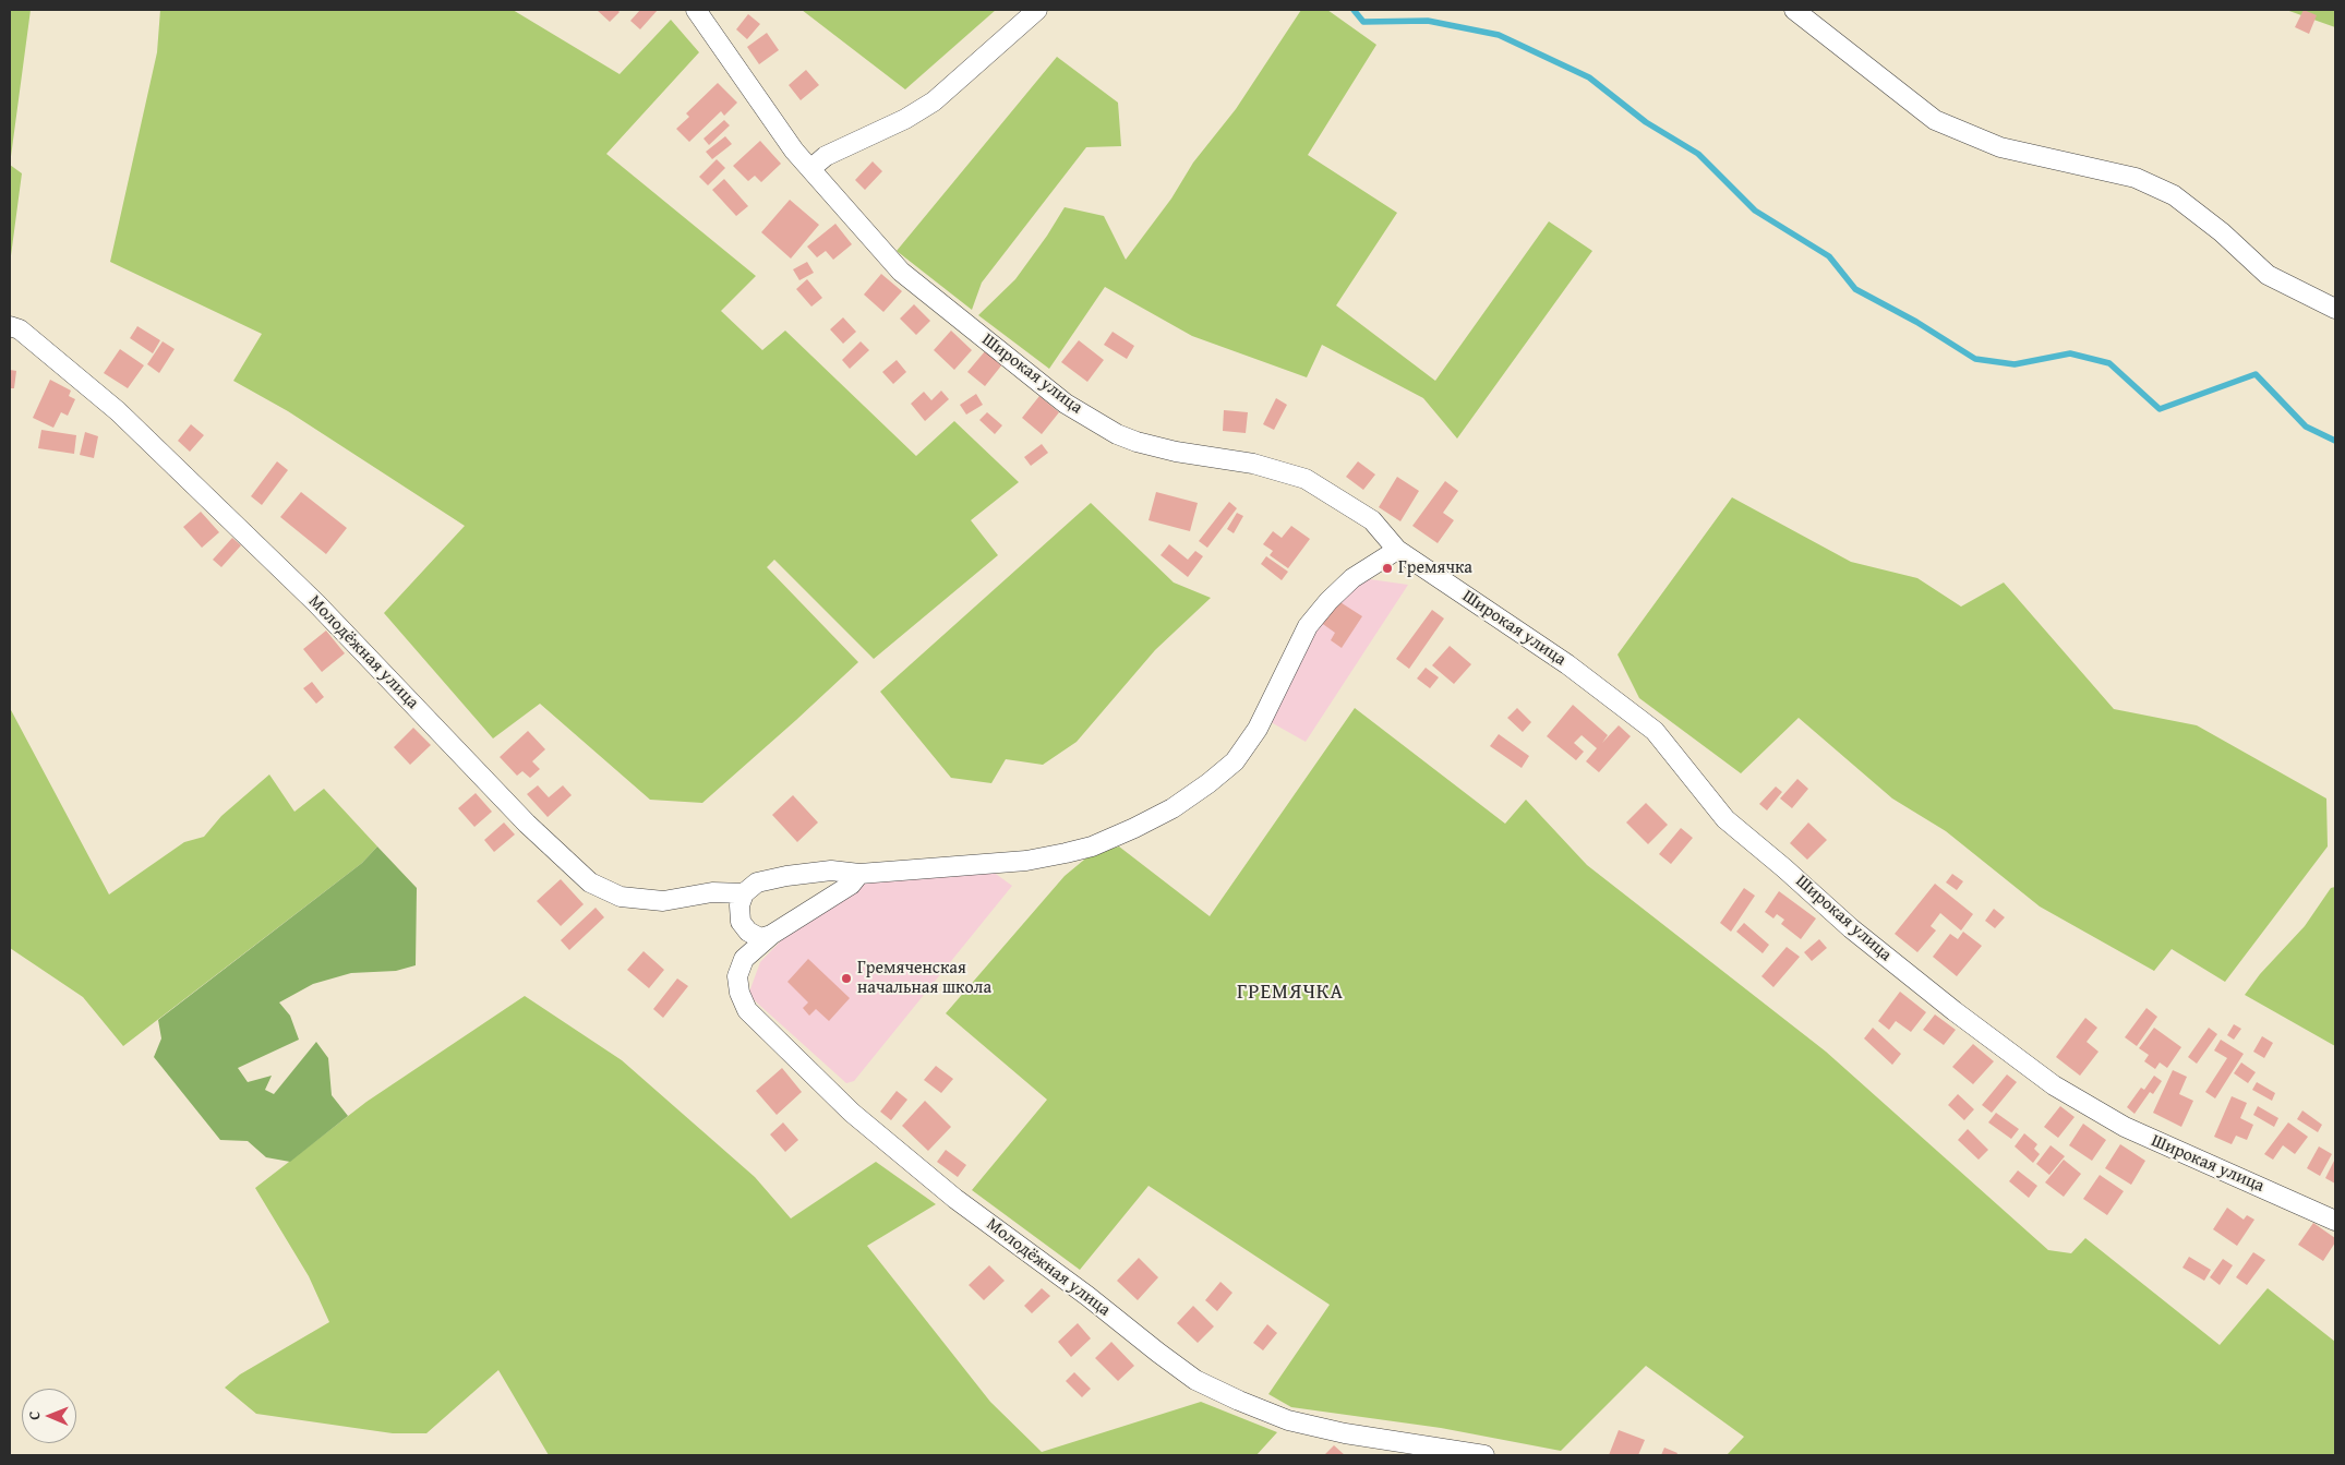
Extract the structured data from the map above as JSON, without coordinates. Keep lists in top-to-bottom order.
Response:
{
  "streets": {
    "street": ["Широкая улица", "Молодёжная улица"]
  },
  "districts": ["ГРЕМЯЧКА"],
  "places": ["Гремячка", "Гремяченская начальная школа"],
  "north": "left"
}
